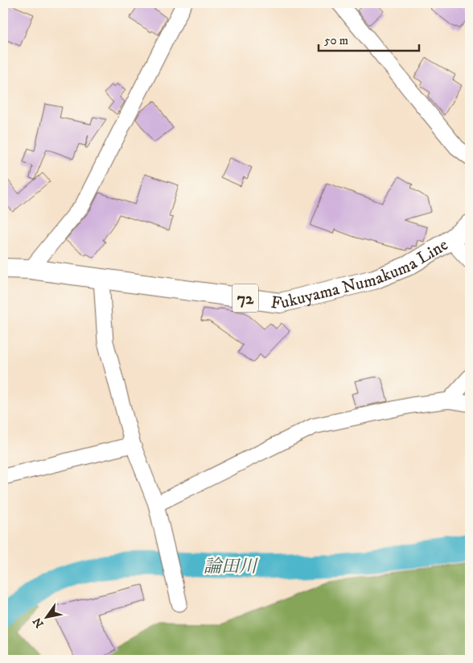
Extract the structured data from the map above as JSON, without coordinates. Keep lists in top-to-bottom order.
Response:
{
  "streets": {
    "main road": ["Fukuyama Numakuma Line", "72"]
  },
  "water": ["論田川"],
  "scale_bar": "50 m",
  "north": "bottom left"
}
